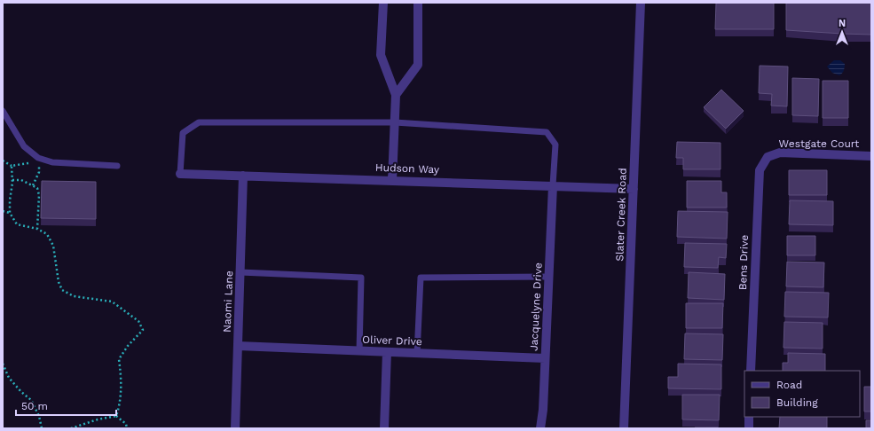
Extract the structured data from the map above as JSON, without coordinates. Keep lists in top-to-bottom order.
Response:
{
  "streets": {
    "street": [
      "Westgate Court",
      "Hudson Way",
      "Slater Creek Road",
      "Bens Drive",
      "Naomi Lane",
      "Jacquelyne Drive",
      "Oliver Drive"
    ]
  },
  "crossings": [
    ["Westgate Court", "Bens Drive"],
    ["Hudson Way", "Slater Creek Road"],
    ["Hudson Way", "Naomi Lane"],
    ["Hudson Way", "Jacquelyne Drive"],
    ["Naomi Lane", "Oliver Drive"],
    ["Jacquelyne Drive", "Oliver Drive"]
  ],
  "legend": ["Road", "Building"],
  "scale_bar": "50 m",
  "north": "top"
}
